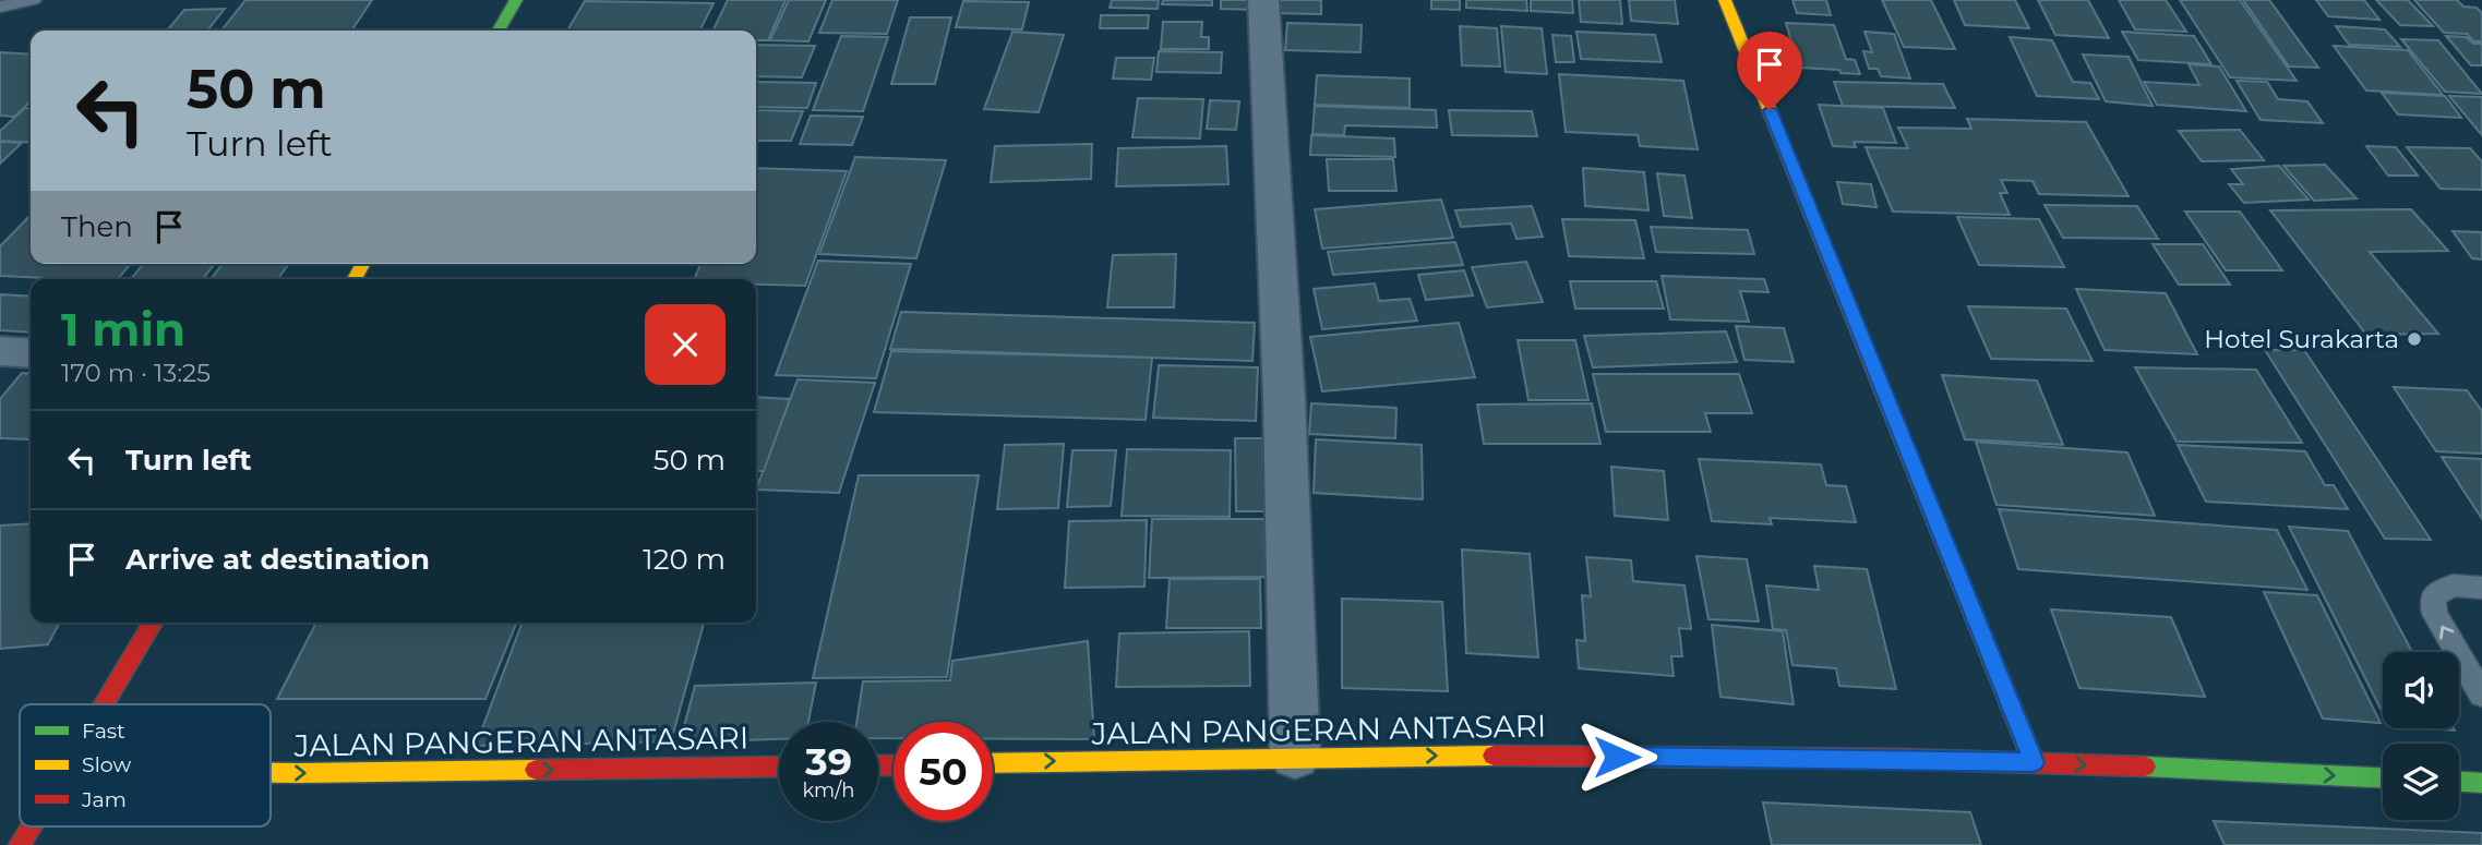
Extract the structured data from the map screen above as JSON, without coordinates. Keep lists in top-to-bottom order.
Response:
{
  "streets": {
    "main road": ["JALAN PANGERAN ANTASARI"]
  },
  "one_way": ["JALAN PANGERAN ANTASARI"],
  "places": ["Hotel Surakarta"],
  "legend": ["Fast", "Slow", "Jam"],
  "page": {
    "turn": ["50 m", "Turn left"],
    "then": "Then",
    "heading": ["1 min", "170 m · 13:25"],
    "list": [
      {
        "name": "Turn left",
        "value": "50 m"
      },
      {
        "name": "Arrive at destination",
        "value": "120 m"
      }
    ],
    "speed": "39 km/h",
    "limit": "50"
  }
}
